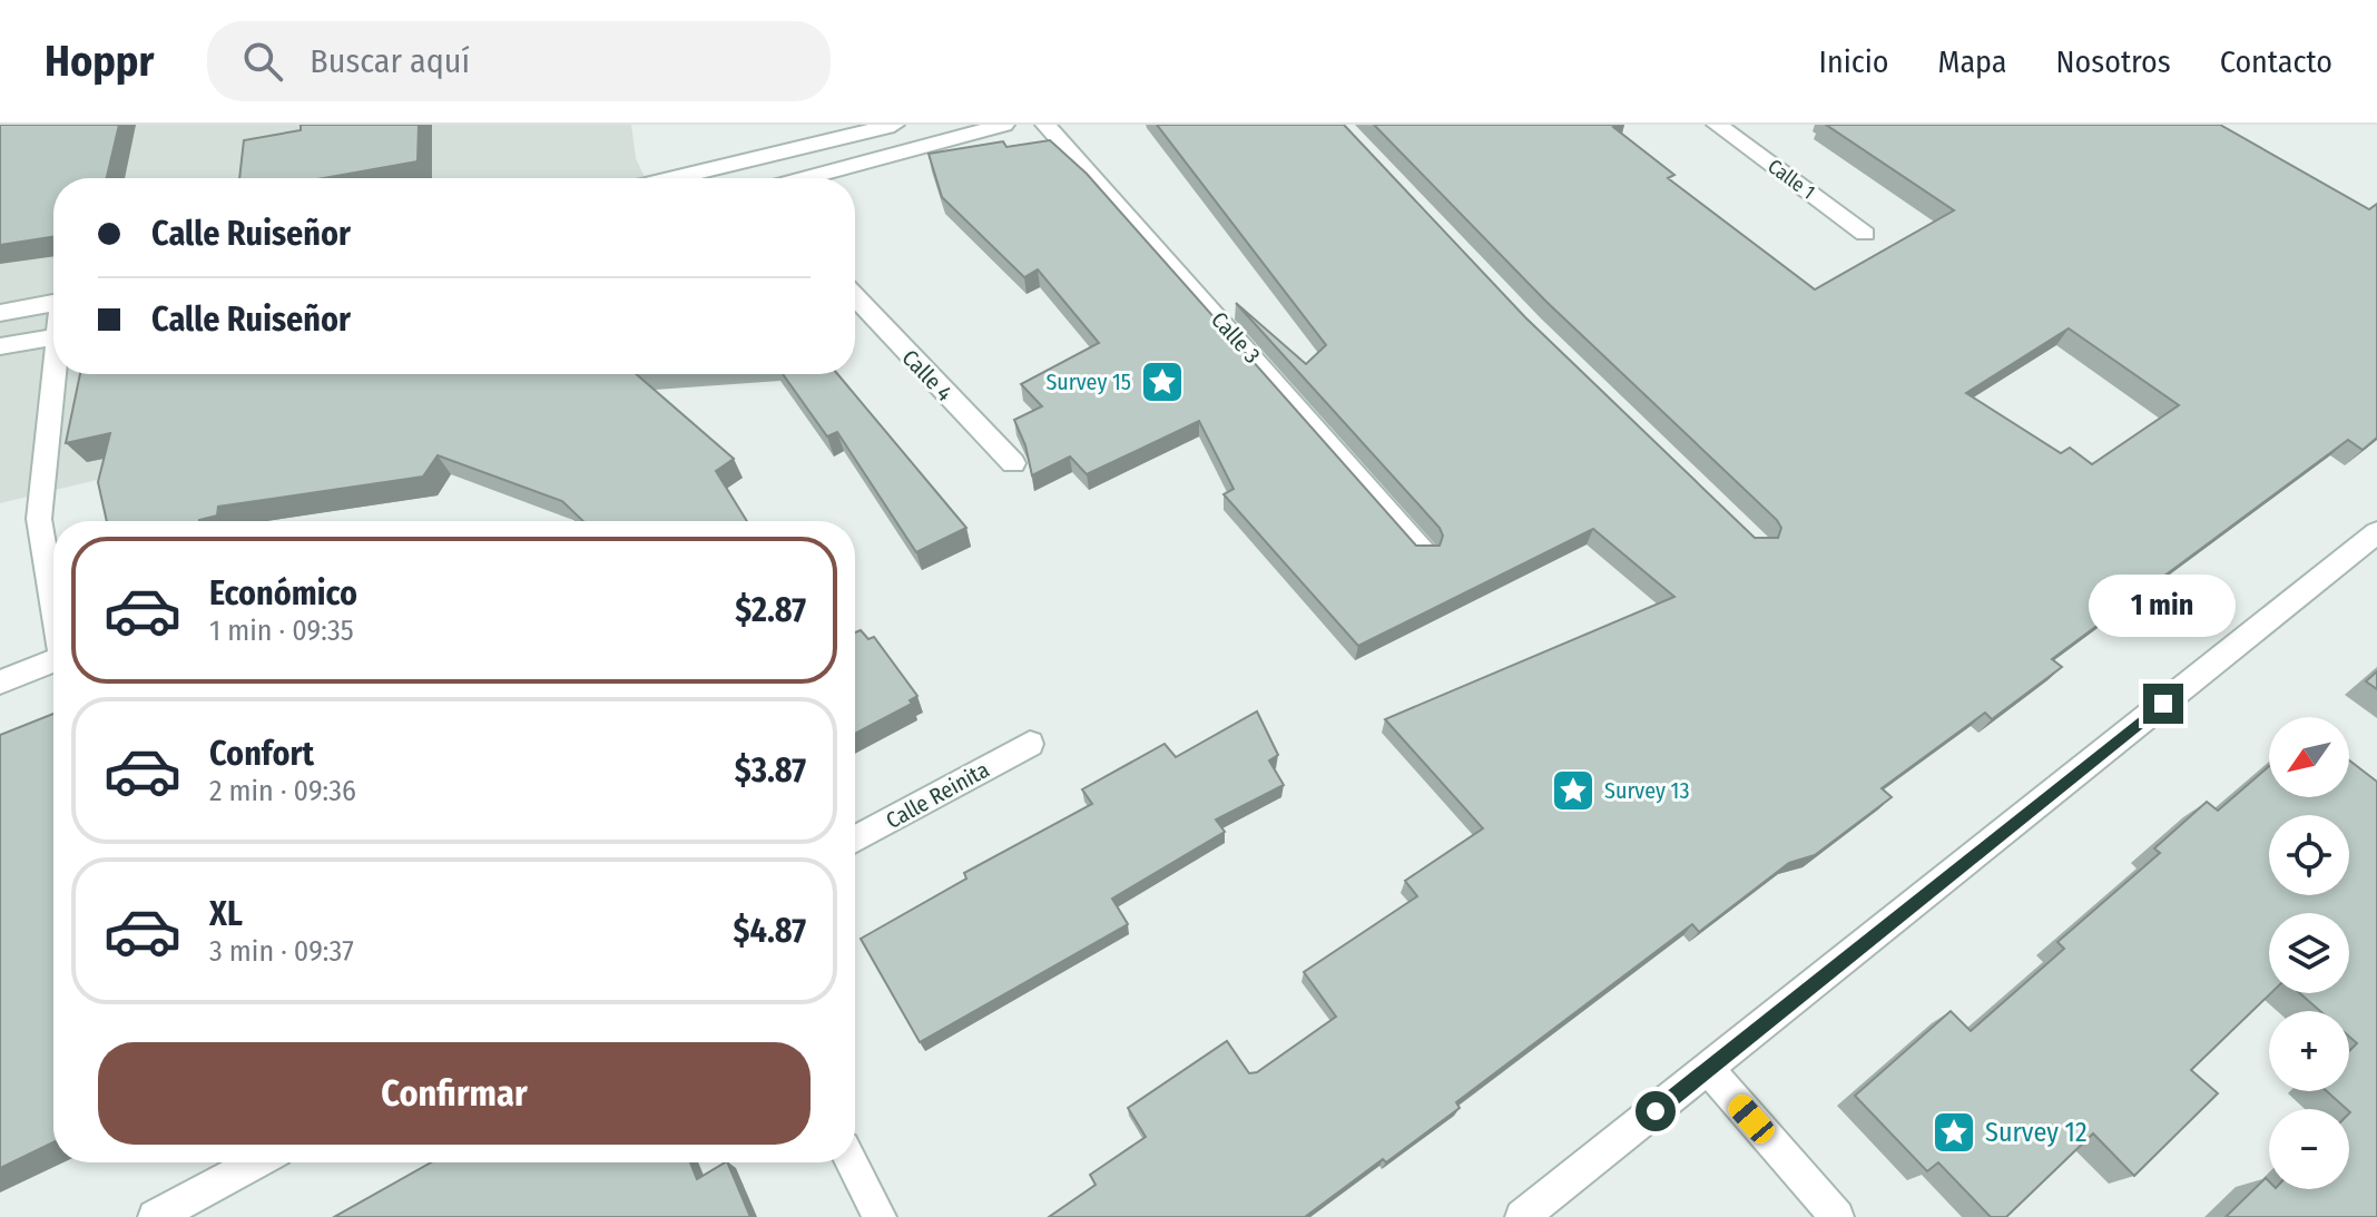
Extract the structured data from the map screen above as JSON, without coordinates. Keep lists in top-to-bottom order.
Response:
{
  "streets": {
    "street": [
      "Calle 1",
      "Calle 3",
      "Calle 4",
      "Calle Reinita"
    ]
  },
  "places": {
    "place": ["Survey 15", "Survey 13", "Survey 12"]
  },
  "north": "bottom left",
  "page": {
    "header": "Hoppr",
    "search": "Buscar aquí",
    "nav": [
      "Inicio",
      "Mapa",
      "Nosotros",
      "Contacto"
    ],
    "banner": ["Calle Ruiseñor", "Calle Ruiseñor"],
    "list": [
      {
        "name": "Económico",
        "note": "1 min · 09:35",
        "value": "$2.87"
      },
      {
        "name": "Confort",
        "note": "2 min · 09:36",
        "value": "$3.87"
      },
      {
        "name": "XL",
        "note": "3 min · 09:37",
        "value": "$4.87"
      }
    ],
    "bubble": "1 min",
    "map_buttons": ["+", "−"],
    "buttons": "Confirmar"
  }
}
